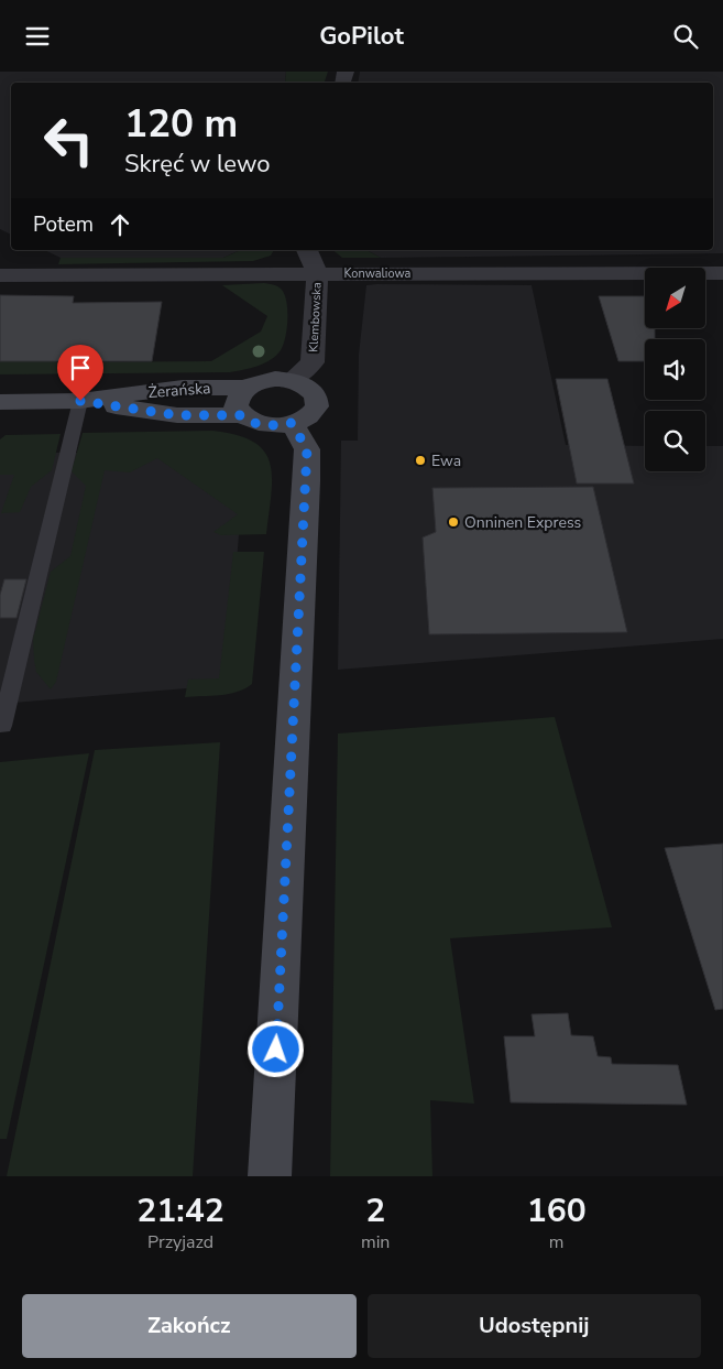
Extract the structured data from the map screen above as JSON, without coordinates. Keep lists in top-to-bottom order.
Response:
{
  "streets": {
    "street": ["Konwaliowa", "Klembowska", "Żerańska"]
  },
  "crossings": [
    ["Konwaliowa", "Klembowska"],
    ["Klembowska", "Żerańska"]
  ],
  "places": ["Ewa", "Onninen Express"],
  "north": "bottom left",
  "page": {
    "header": "GoPilot",
    "turn": ["120 m", "Skręć w lewo"],
    "then": "Potem",
    "eta": [
      "21:42",
      "Przyjazd",
      "2",
      "min",
      "160",
      "m"
    ],
    "buttons": ["Zakończ", "Udostępnij"]
  }
}
